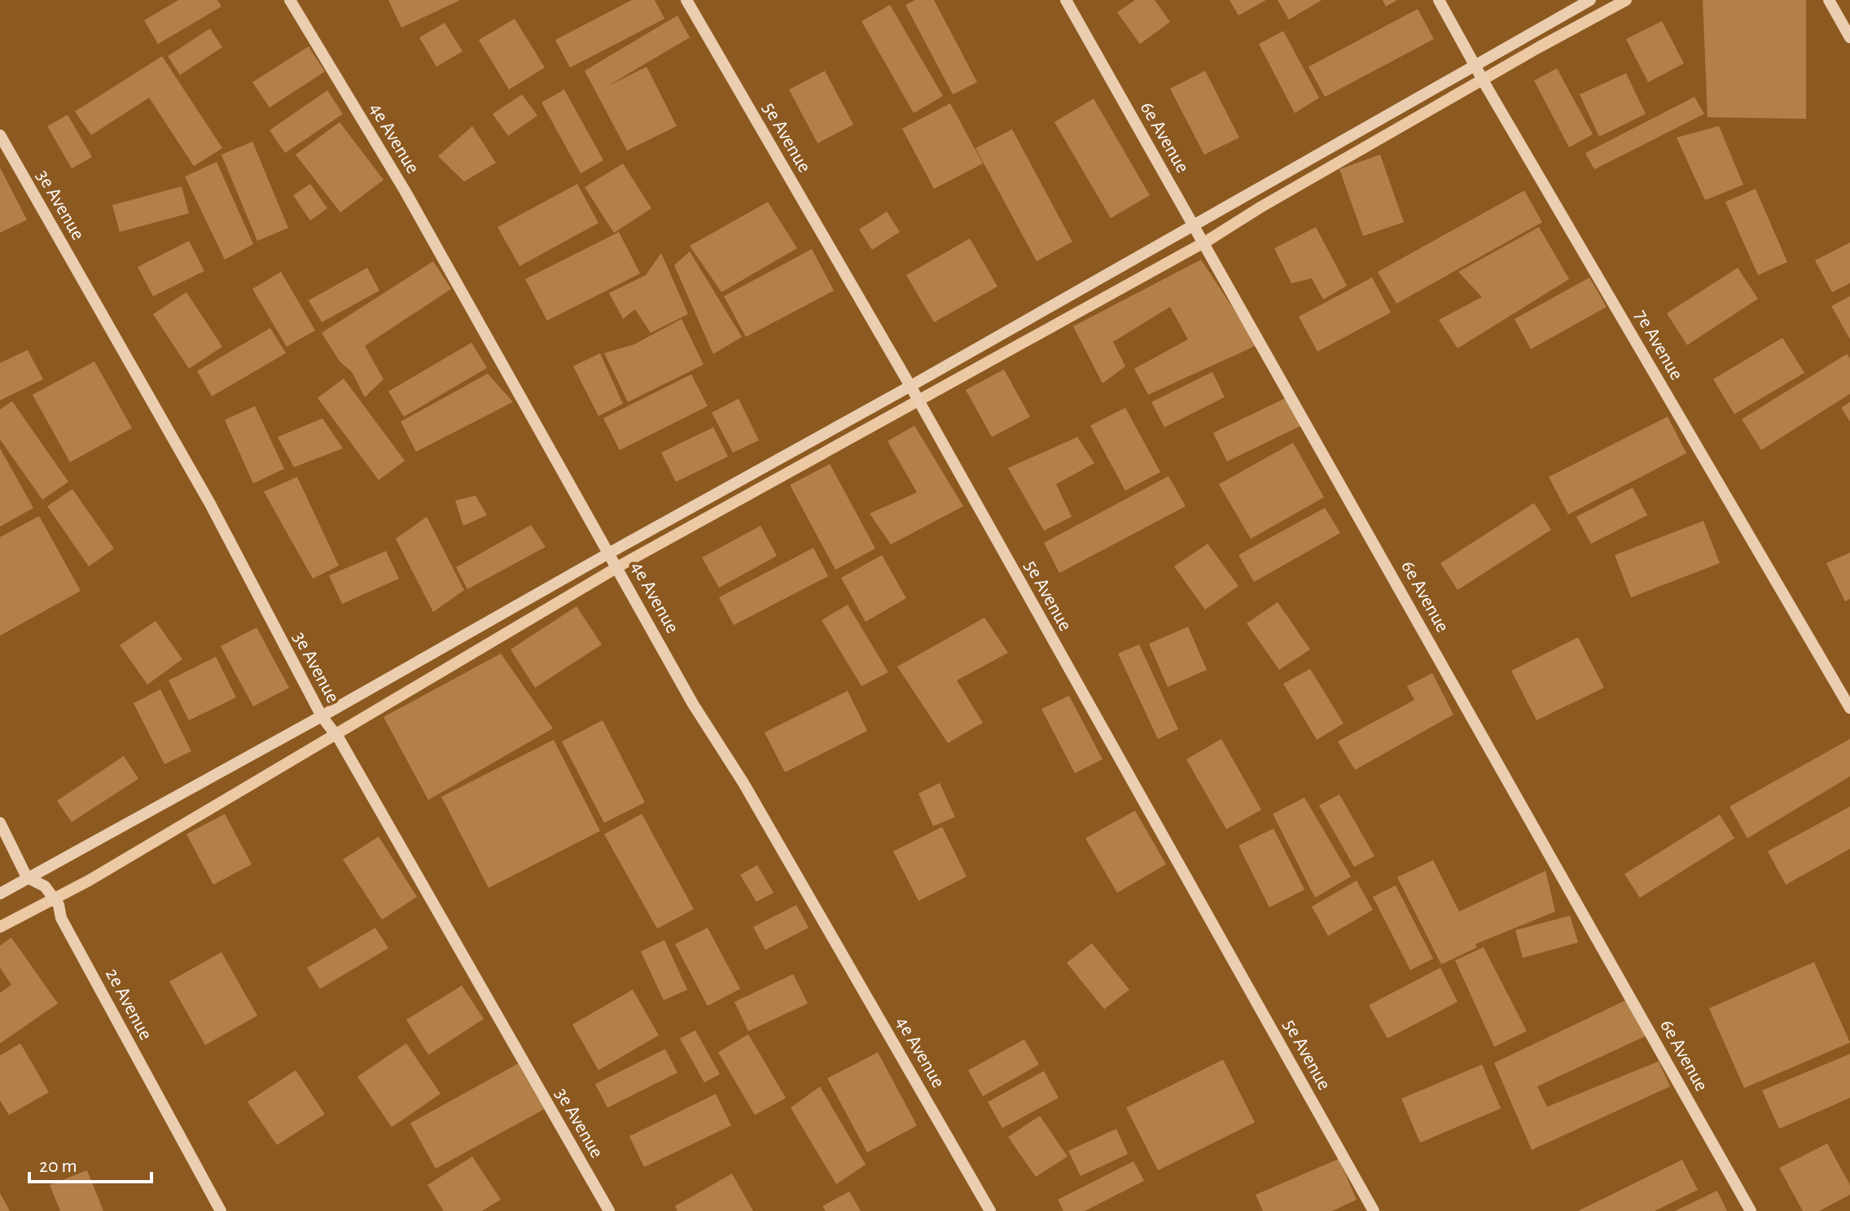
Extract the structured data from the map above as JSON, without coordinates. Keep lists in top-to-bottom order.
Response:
{
  "streets": {
    "street": [
      "5e Avenue",
      "6e Avenue",
      "4e Avenue",
      "3e Avenue",
      "7e Avenue",
      "2e Avenue"
    ]
  },
  "scale_bar": "20 m"
}
